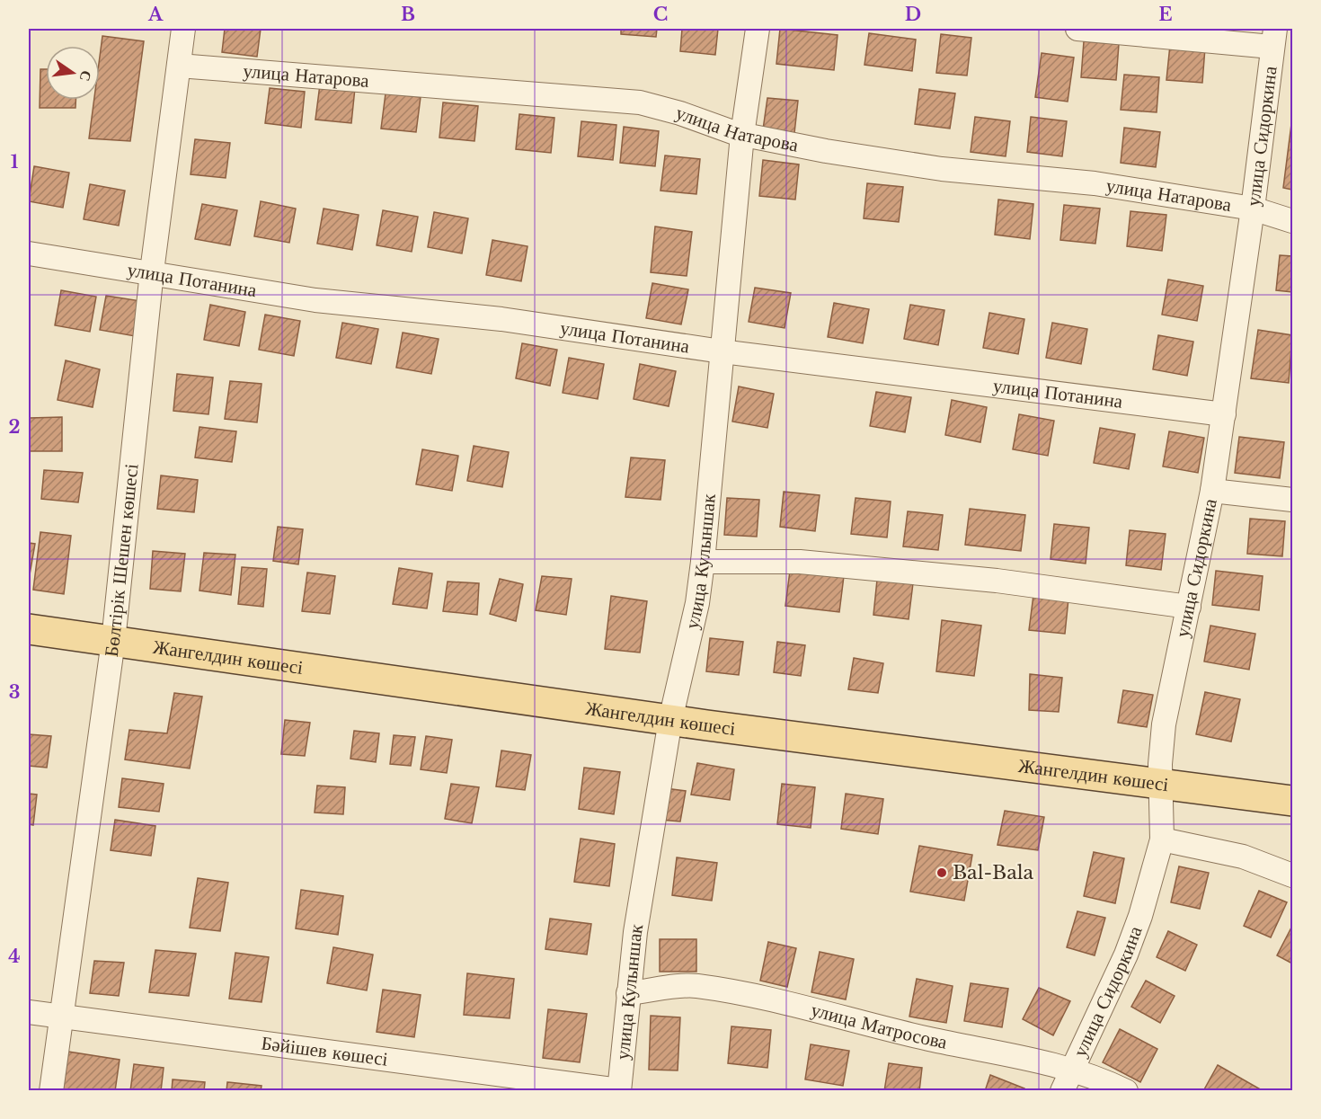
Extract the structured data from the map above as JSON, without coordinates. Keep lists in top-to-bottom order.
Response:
{
  "streets": {
    "main road": ["Жангелдин көшесі"],
    "street": [
      "улица Натарова",
      "улица Сидоркина",
      "улица Потанина",
      "Бөлтірік Шешен көшесі",
      "улица Кулыншак",
      "улица Матросова",
      "Бәйішев көшесі"
    ]
  },
  "crossings": [
    ["улица Натарова", "улица Сидоркина"],
    ["улица Натарова", "Бөлтірік Шешен көшесі"],
    ["улица Натарова", "улица Кулыншак"],
    ["улица Сидоркина", "улица Потанина"],
    ["улица Сидоркина", "Жангелдин көшесі"],
    ["улица Сидоркина", "улица Матросова"],
    ["улица Потанина", "Бөлтірік Шешен көшесі"],
    ["улица Потанина", "улица Кулыншак"],
    ["Бөлтірік Шешен көшесі", "Жангелдин көшесі"],
    ["Бөлтірік Шешен көшесі", "Бәйішев көшесі"],
    ["улица Кулыншак", "Жангелдин көшесі"],
    ["улица Кулыншак", "улица Матросова"],
    ["улица Кулыншак", "Бәйішев көшесі"]
  ],
  "places": ["Bal-Bala"],
  "north": "right",
  "grid": {
    "columns": [
      "A",
      "B",
      "C",
      "D",
      "E"
    ],
    "rows": [
      "1",
      "2",
      "3",
      "4"
    ]
  }
}
